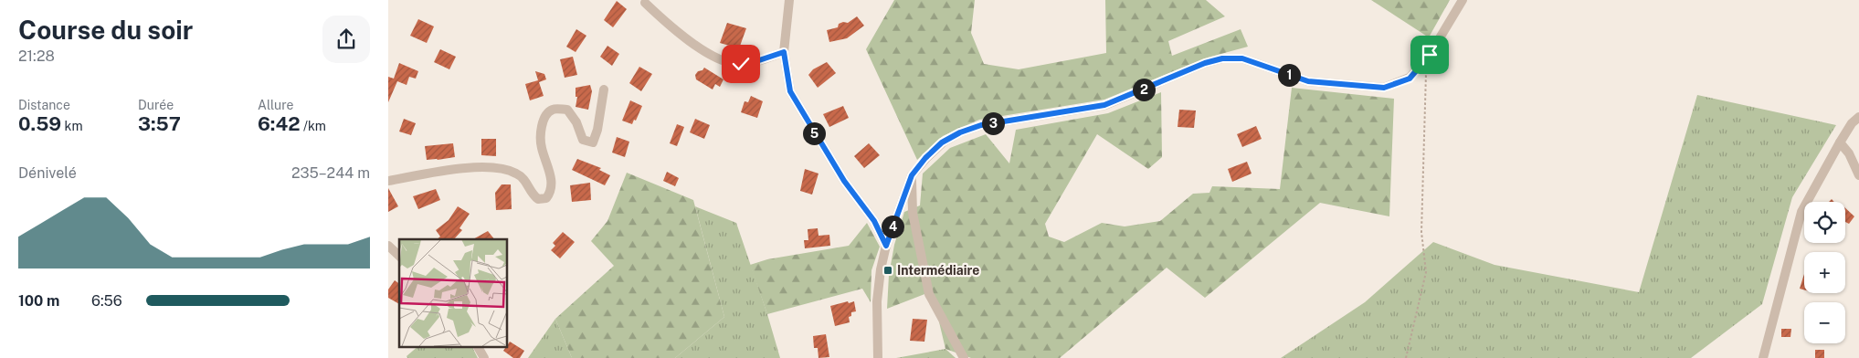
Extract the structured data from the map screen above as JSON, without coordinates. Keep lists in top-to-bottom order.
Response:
{
  "places": {
    "transit": ["Intermédiaire"]
  },
  "page": {
    "heading": ["Course du soir", "21:28"],
    "pins": [
      "1",
      "2",
      "3",
      "5",
      "4"
    ],
    "stats": [
      ["Distance", "0.59 km"],
      ["Durée", "3:57"],
      ["Allure", "6:42 /km"]
    ],
    "chart": ["Dénivelé", "235–244 m"],
    "map_buttons": ["+", "−"],
    "list": [
      {
        "name": "100 m",
        "note": "6:56"
      }
    ]
  }
}
